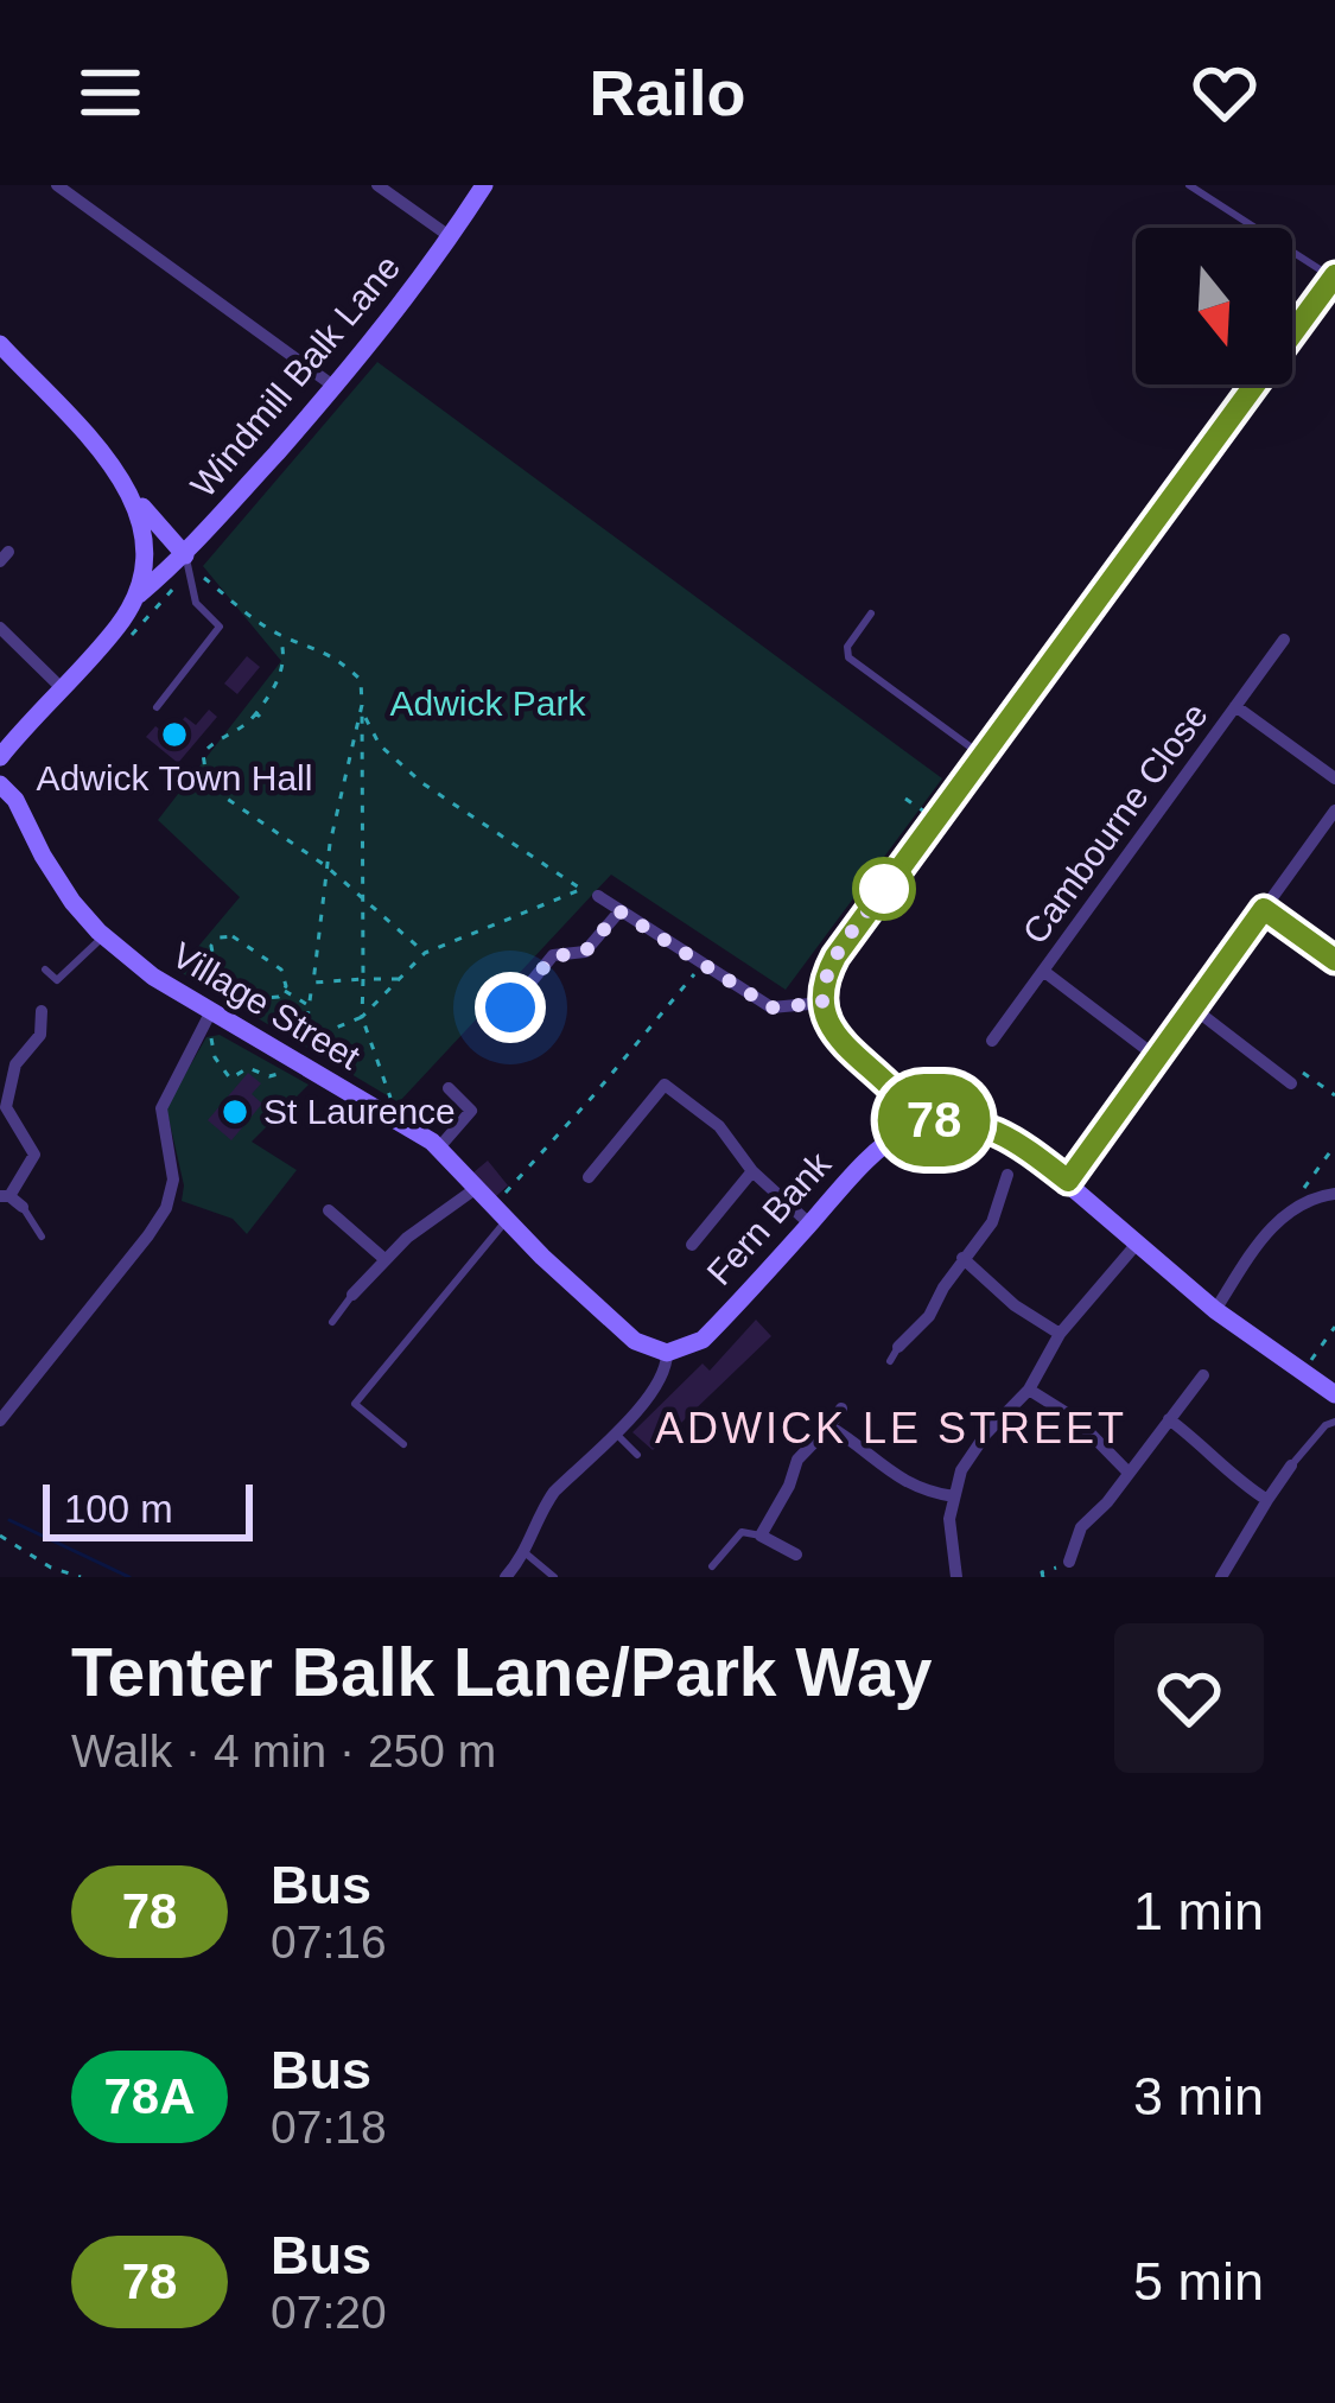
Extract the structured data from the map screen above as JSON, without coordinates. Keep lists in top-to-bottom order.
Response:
{
  "streets": {
    "street": [
      "Windmill Balk Lane",
      "Cambourne Close",
      "Village Street",
      "Fern Bank"
    ]
  },
  "crossings": [
    ["Village Street", "Fern Bank"]
  ],
  "districts": ["ADWICK LE STREET"],
  "parks": ["Adwick Park"],
  "places": ["Adwick Town Hall", "St Laurence"],
  "lines": ["bus line 78"],
  "scale_bar": "100 m",
  "north": "bottom",
  "page": {
    "header": "Railo",
    "on_map": "78",
    "scale": "100 m",
    "heading": ["Tenter Balk Lane/Park Way", "Walk · 4 min · 250 m"],
    "list": [
      {
        "mark": "78",
        "name": "Bus",
        "note": "07:16",
        "value": "1 min"
      },
      {
        "mark": "78A",
        "name": "Bus",
        "note": "07:18",
        "value": "3 min"
      },
      {
        "mark": "78",
        "name": "Bus",
        "note": "07:20",
        "value": "5 min"
      }
    ]
  }
}
